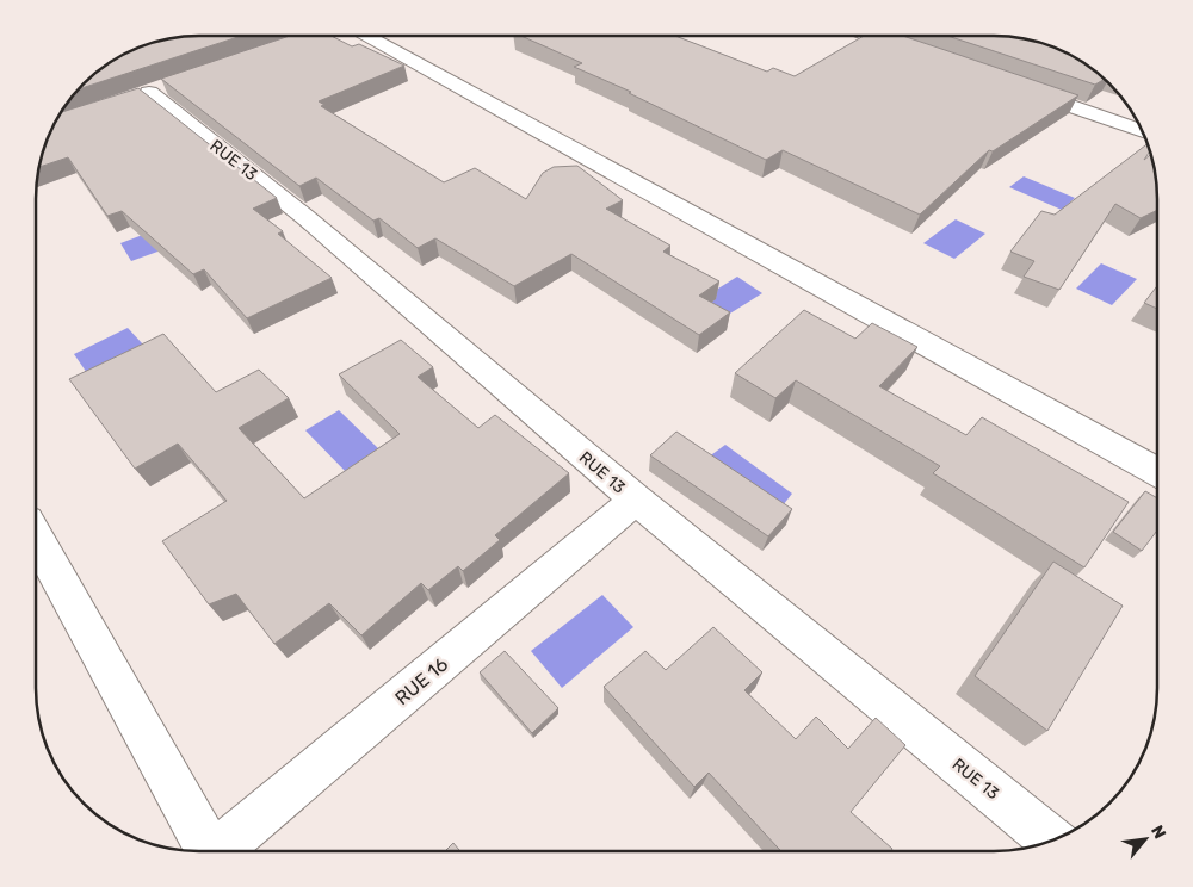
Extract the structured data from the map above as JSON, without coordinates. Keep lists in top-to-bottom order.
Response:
{
  "streets": {
    "street": ["RUE 13", "RUE 16"]
  },
  "crossings": [
    ["RUE 13", "RUE 16"]
  ],
  "north": "top right"
}
